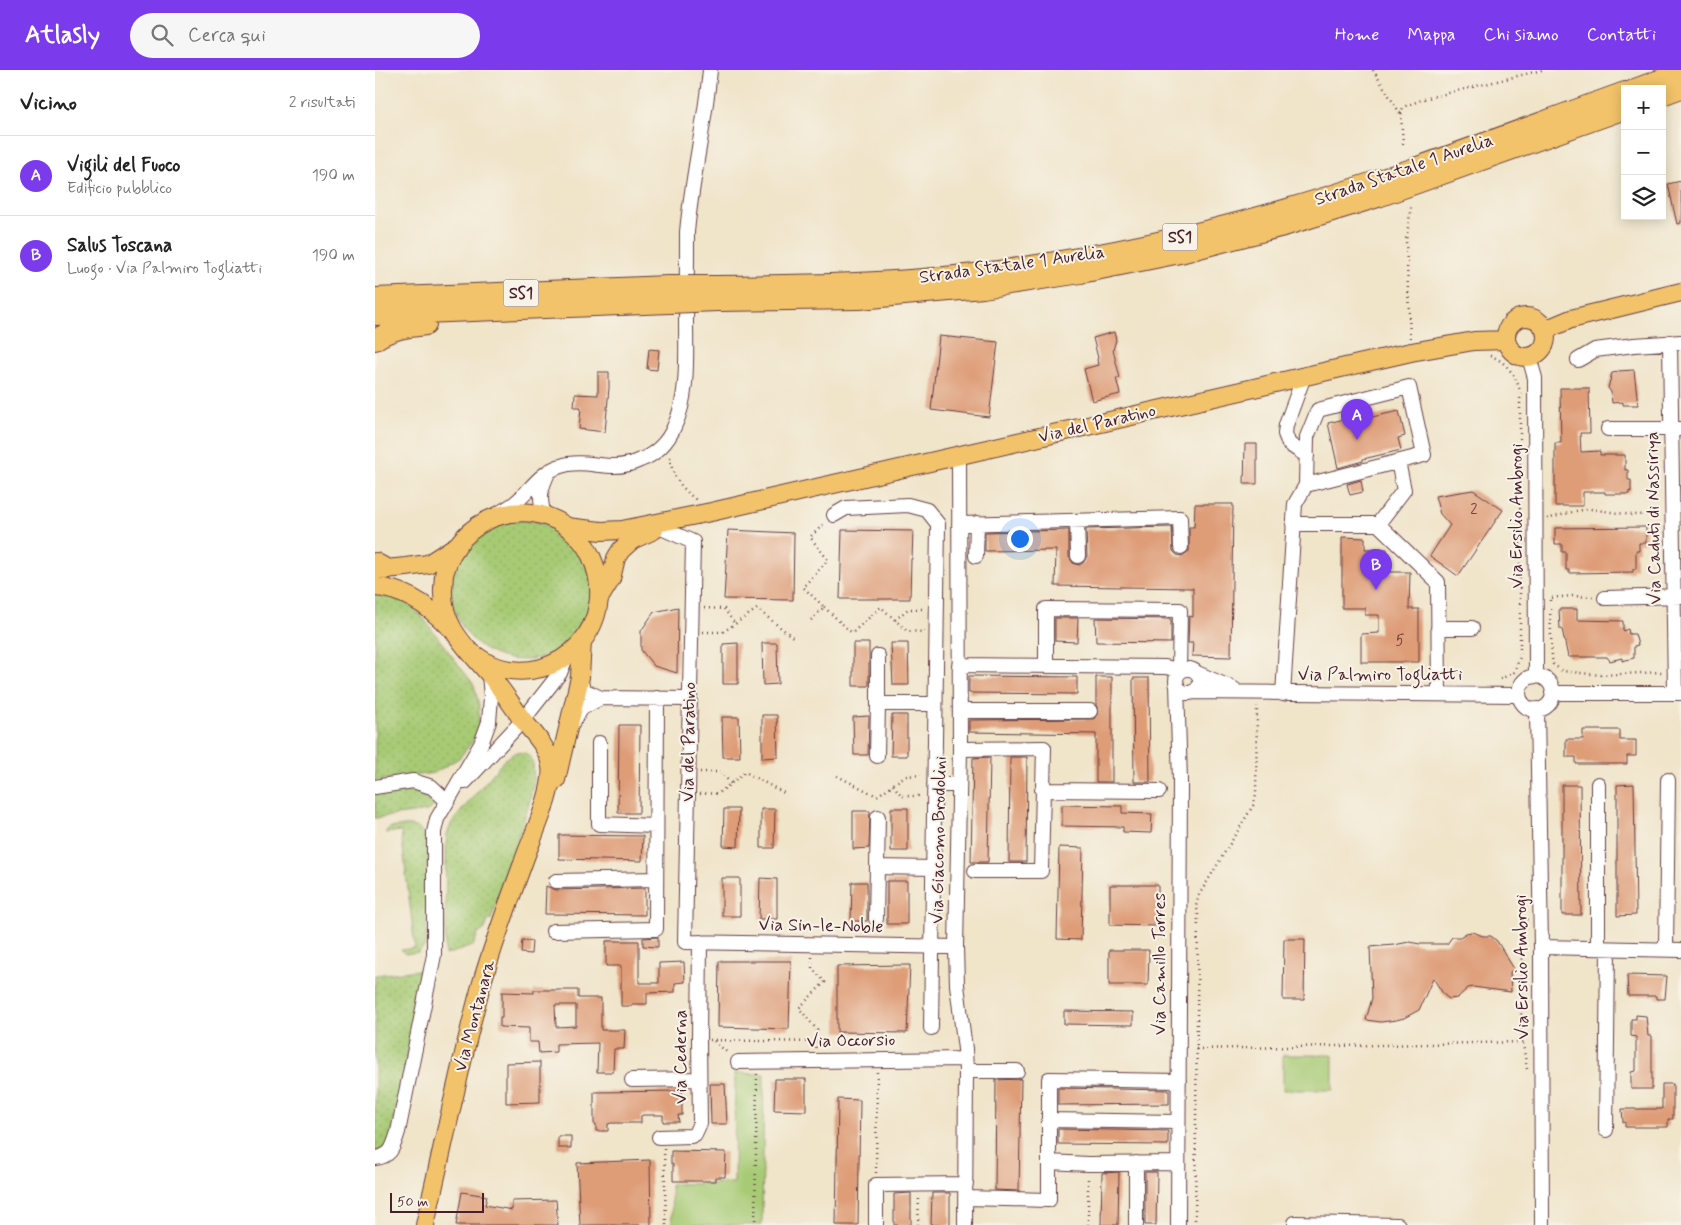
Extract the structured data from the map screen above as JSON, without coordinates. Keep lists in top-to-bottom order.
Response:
{
  "streets": {
    "highway": ["Strada Statale 1 Aurelia", "SS1"],
    "main road": ["Via del Paratino", "Via Montanara"],
    "street": [
      "Via Ersilio Ambrogi",
      "Via Caduti di Nassiriya",
      "Via Palmiro Togliatti",
      "Via Giacomo Brodolini",
      "Via Sin-le-Noble",
      "Via Camillo Torres",
      "Via Occorsio",
      "Via Cederna"
    ]
  },
  "crossings": [
    ["Via del Paratino", "Via Ersilio Ambrogi"],
    ["Via del Paratino", "Via Giacomo Brodolini"],
    ["Via del Paratino", "Via Sin-le-Noble"],
    ["Via Ersilio Ambrogi", "Via Palmiro Togliatti"],
    ["Via Palmiro Togliatti", "Via Giacomo Brodolini"],
    ["Via Palmiro Togliatti", "Via Camillo Torres"],
    ["Via Giacomo Brodolini", "Via Sin-le-Noble"],
    ["Via Giacomo Brodolini", "Via Occorsio"],
    ["Via Sin-le-Noble", "Via Cederna"]
  ],
  "house_numbers": ["2", "5"],
  "scale_bar": "50 m",
  "page": {
    "header": "Atlasly",
    "search": "Cerca qui",
    "nav": [
      "Home",
      "Mappa",
      "Chi siamo",
      "Contatti"
    ],
    "heading": ["Vicino", "2 risultati"],
    "map_buttons": ["+", "−"],
    "list": [
      {
        "mark": "A",
        "name": "Vigili del Fuoco",
        "note": "Edificio pubblico",
        "value": "190 m"
      },
      {
        "mark": "B",
        "name": "Salus Toscana",
        "note": "Luogo · Via Palmiro Togliatti",
        "value": "190 m"
      }
    ],
    "pins": ["A", "B"],
    "scale": "50 m"
  }
}
